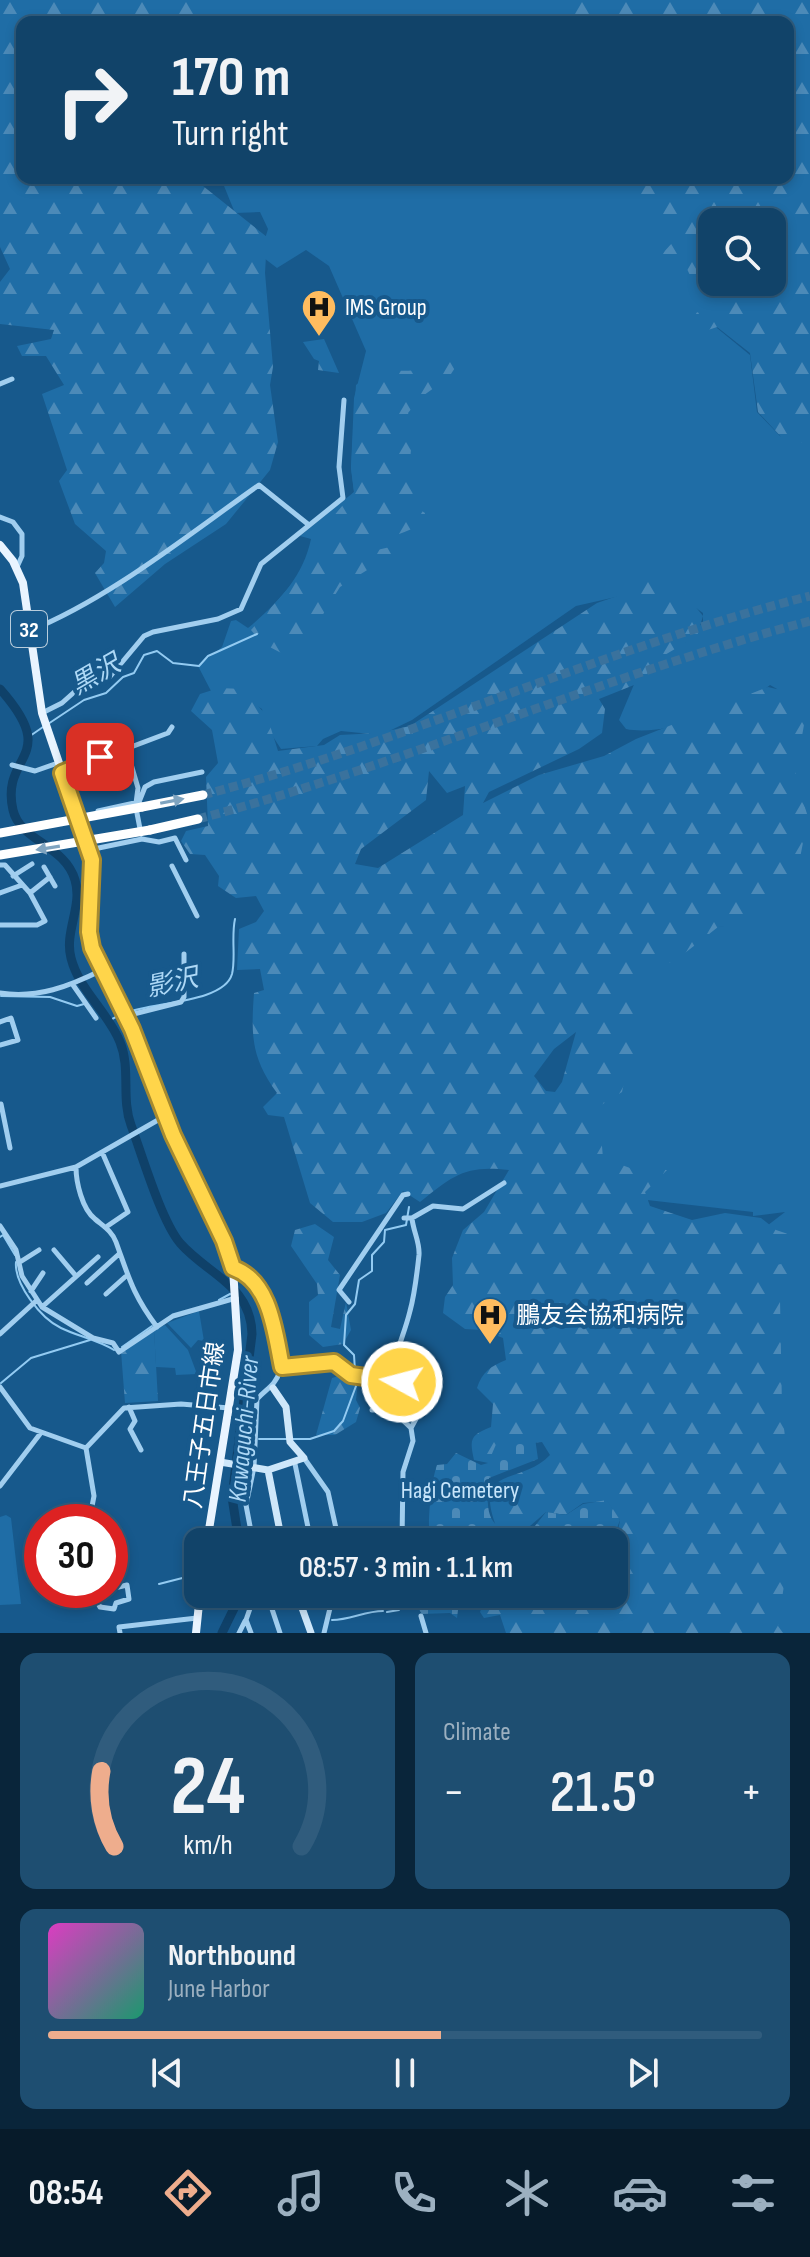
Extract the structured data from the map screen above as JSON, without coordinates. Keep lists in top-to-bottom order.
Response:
{
  "streets": {
    "main road": ["32", "八王子五日市線"]
  },
  "water": ["黒沢", "影沢", "Kawaguchi-River"],
  "parks": ["Hagi Cemetery"],
  "places": {
    "hospital": ["IMS Group", "鵬友会協和病院"]
  },
  "page": {
    "turn": ["170 m", "Turn right"],
    "limit": "30",
    "trip": "08:57 · 3 min · 1.1 km",
    "tile": "Climate",
    "heat": ["−", "21.5°", "+"],
    "song": ["Northbound", "June Harbor"],
    "tabs": "08:54",
    "gauge": ["24", "km/h"]
  }
}
